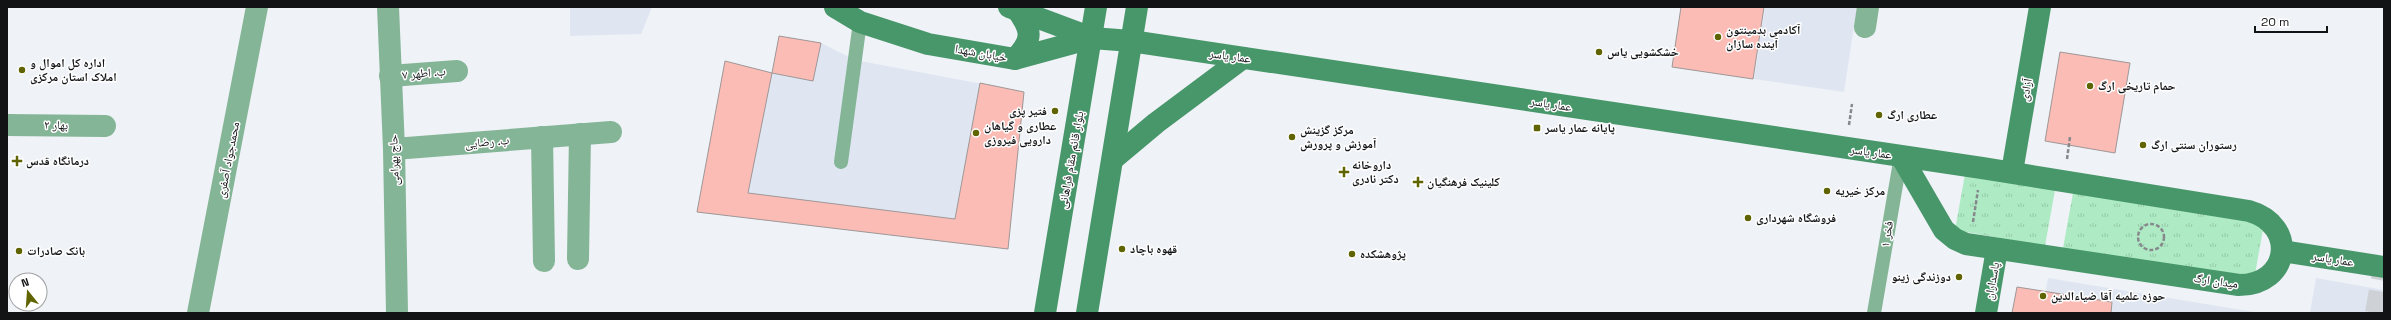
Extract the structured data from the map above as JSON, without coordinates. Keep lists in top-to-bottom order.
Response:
{
  "streets": {
    "street": [
      "خیابان شهدا",
      "عمار یاسر",
      "ب. اطهر ۷",
      "آزادی",
      "بهار ۲",
      "ب. رضایی",
      "محمدجواد آصفری",
      "حاج بهرامی",
      "بلوار قائم مقام فراهانی",
      "پاسداران",
      "میدان ارگ"
    ],
    "lane": ["فخر ۱"]
  },
  "crossings": [
    ["خیابان شهدا", "عمار یاسر"],
    ["خیابان شهدا", "بلوار قائم مقام فراهانی"],
    ["عمار یاسر", "بلوار قائم مقام فراهانی"],
    ["عمار یاسر", "فخر ۱"],
    ["عمار یاسر", "میدان ارگ"],
    ["ب. اطهر ۷", "حاج بهرامی"],
    ["ب. رضایی", "حاج بهرامی"],
    ["فخر ۱", "میدان ارگ"],
    ["پاسداران", "میدان ارگ"]
  ],
  "places": {
    "other": [
      "آکادمی بدمینتون آینده سازان",
      "خشکشویی یاس",
      "اداره کل اموال و املاک استان مرکزی",
      "حمام تاریخی ارگ",
      "فتیر پزی",
      "عطاری ارگ",
      "عطاری و گیاهان دارویی فیروزی",
      "مرکز گزینش آموزش و پرورش",
      "رستوران سنتی ارگ",
      "مرکز خیریه",
      "فروشگاه شهرداری",
      "قهوه باچاد",
      "بانک صادرات",
      "پژوهشکده",
      "دوزندگی زینو",
      "حوزه علمیه آقا ضیاءالدین"
    ],
    "transit": ["پایانه عمار یاسر"],
    "health": ["درمانگاه قدس", "داروخانه دکتر نادری", "کلینیک فرهنگیان"]
  },
  "scale_bar": "20 m",
  "north": "top"
}
